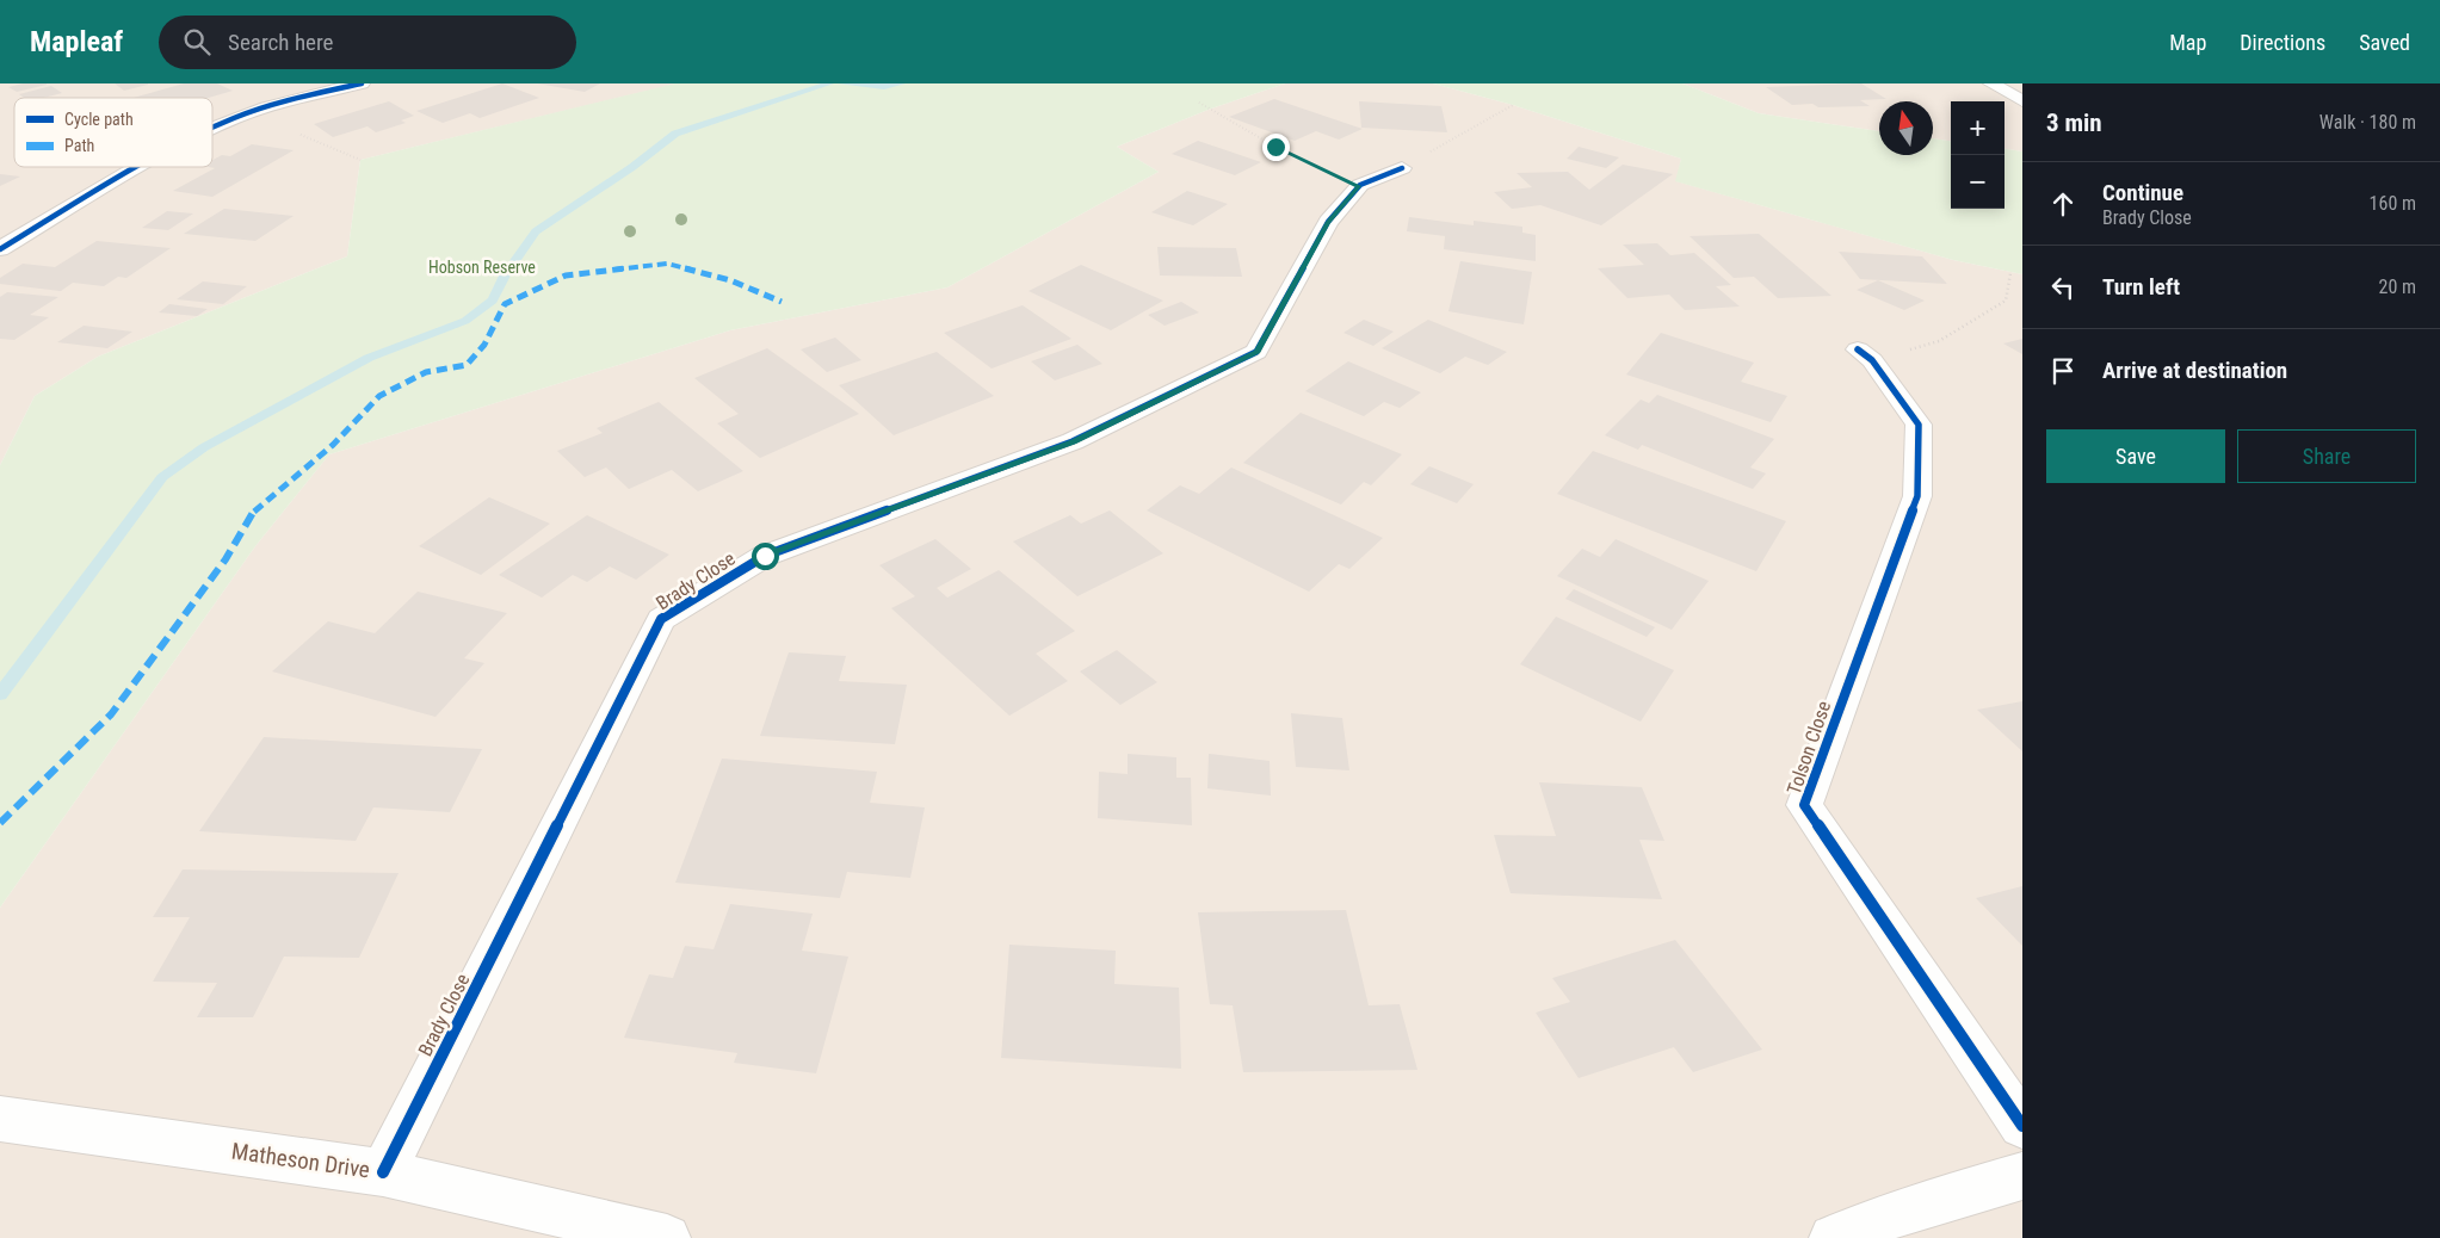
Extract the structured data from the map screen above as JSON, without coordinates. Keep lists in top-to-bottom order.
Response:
{
  "streets": {
    "street": ["Brady Close", "Tolson Close", "Matheson Drive"]
  },
  "crossings": [
    ["Brady Close", "Matheson Drive"]
  ],
  "parks": ["Hobson Reserve"],
  "legend": ["Cycle path", "Path"],
  "north": "top",
  "page": {
    "header": "Mapleaf",
    "search": "Search here",
    "nav": ["Map", "Directions", "Saved"],
    "heading": ["3 min", "Walk · 180 m"],
    "map_buttons": ["+", "−"],
    "list": [
      ["Continue", "Brady Close", "160 m"],
      ["Turn left", "20 m"],
      "Arrive at destination"
    ],
    "buttons": ["Save", "Share"]
  }
}
